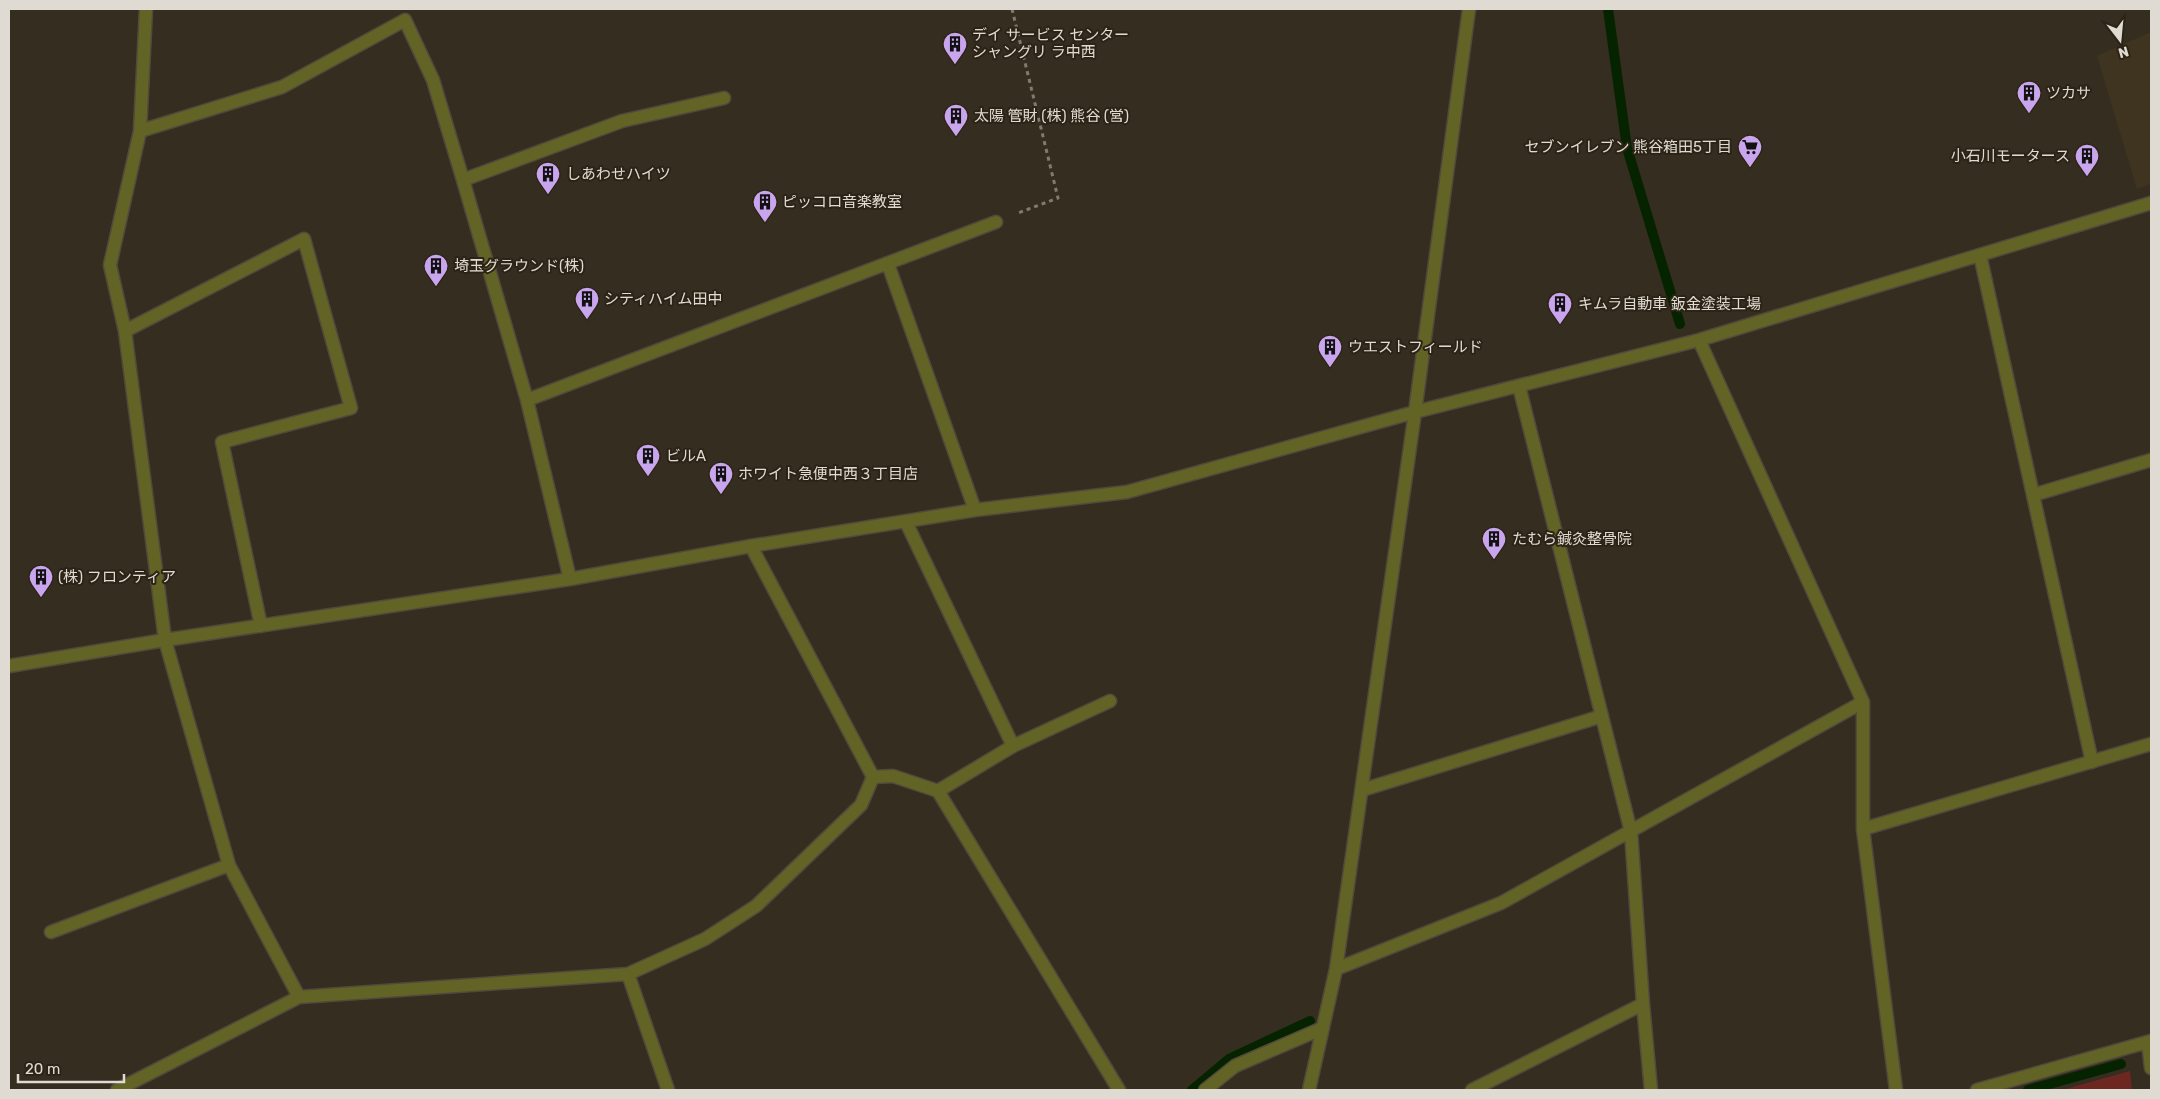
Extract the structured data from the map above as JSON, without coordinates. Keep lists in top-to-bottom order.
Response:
{
  "places": {
    "building": [
      "デイ サービス センター シャングリ ラ中西",
      "ツカサ",
      "太陽 管財 (株) 熊谷 (営)",
      "小石川モータース",
      "しあわせハイツ",
      "ピッコロ音楽教室",
      "埼玉グラウンド(株)",
      "シティハイム田中",
      "キムラ自動車 鈑金塗装工場",
      "ウエストフィールド",
      "ビルA",
      "ホワイト急便中西３丁目店",
      "たむら鍼灸整骨院",
      "(株) フロンティア"
    ],
    "supermarket": ["セブンイレブン 熊谷箱田5丁目"]
  },
  "scale_bar": "20 m",
  "north": "bottom"
}
